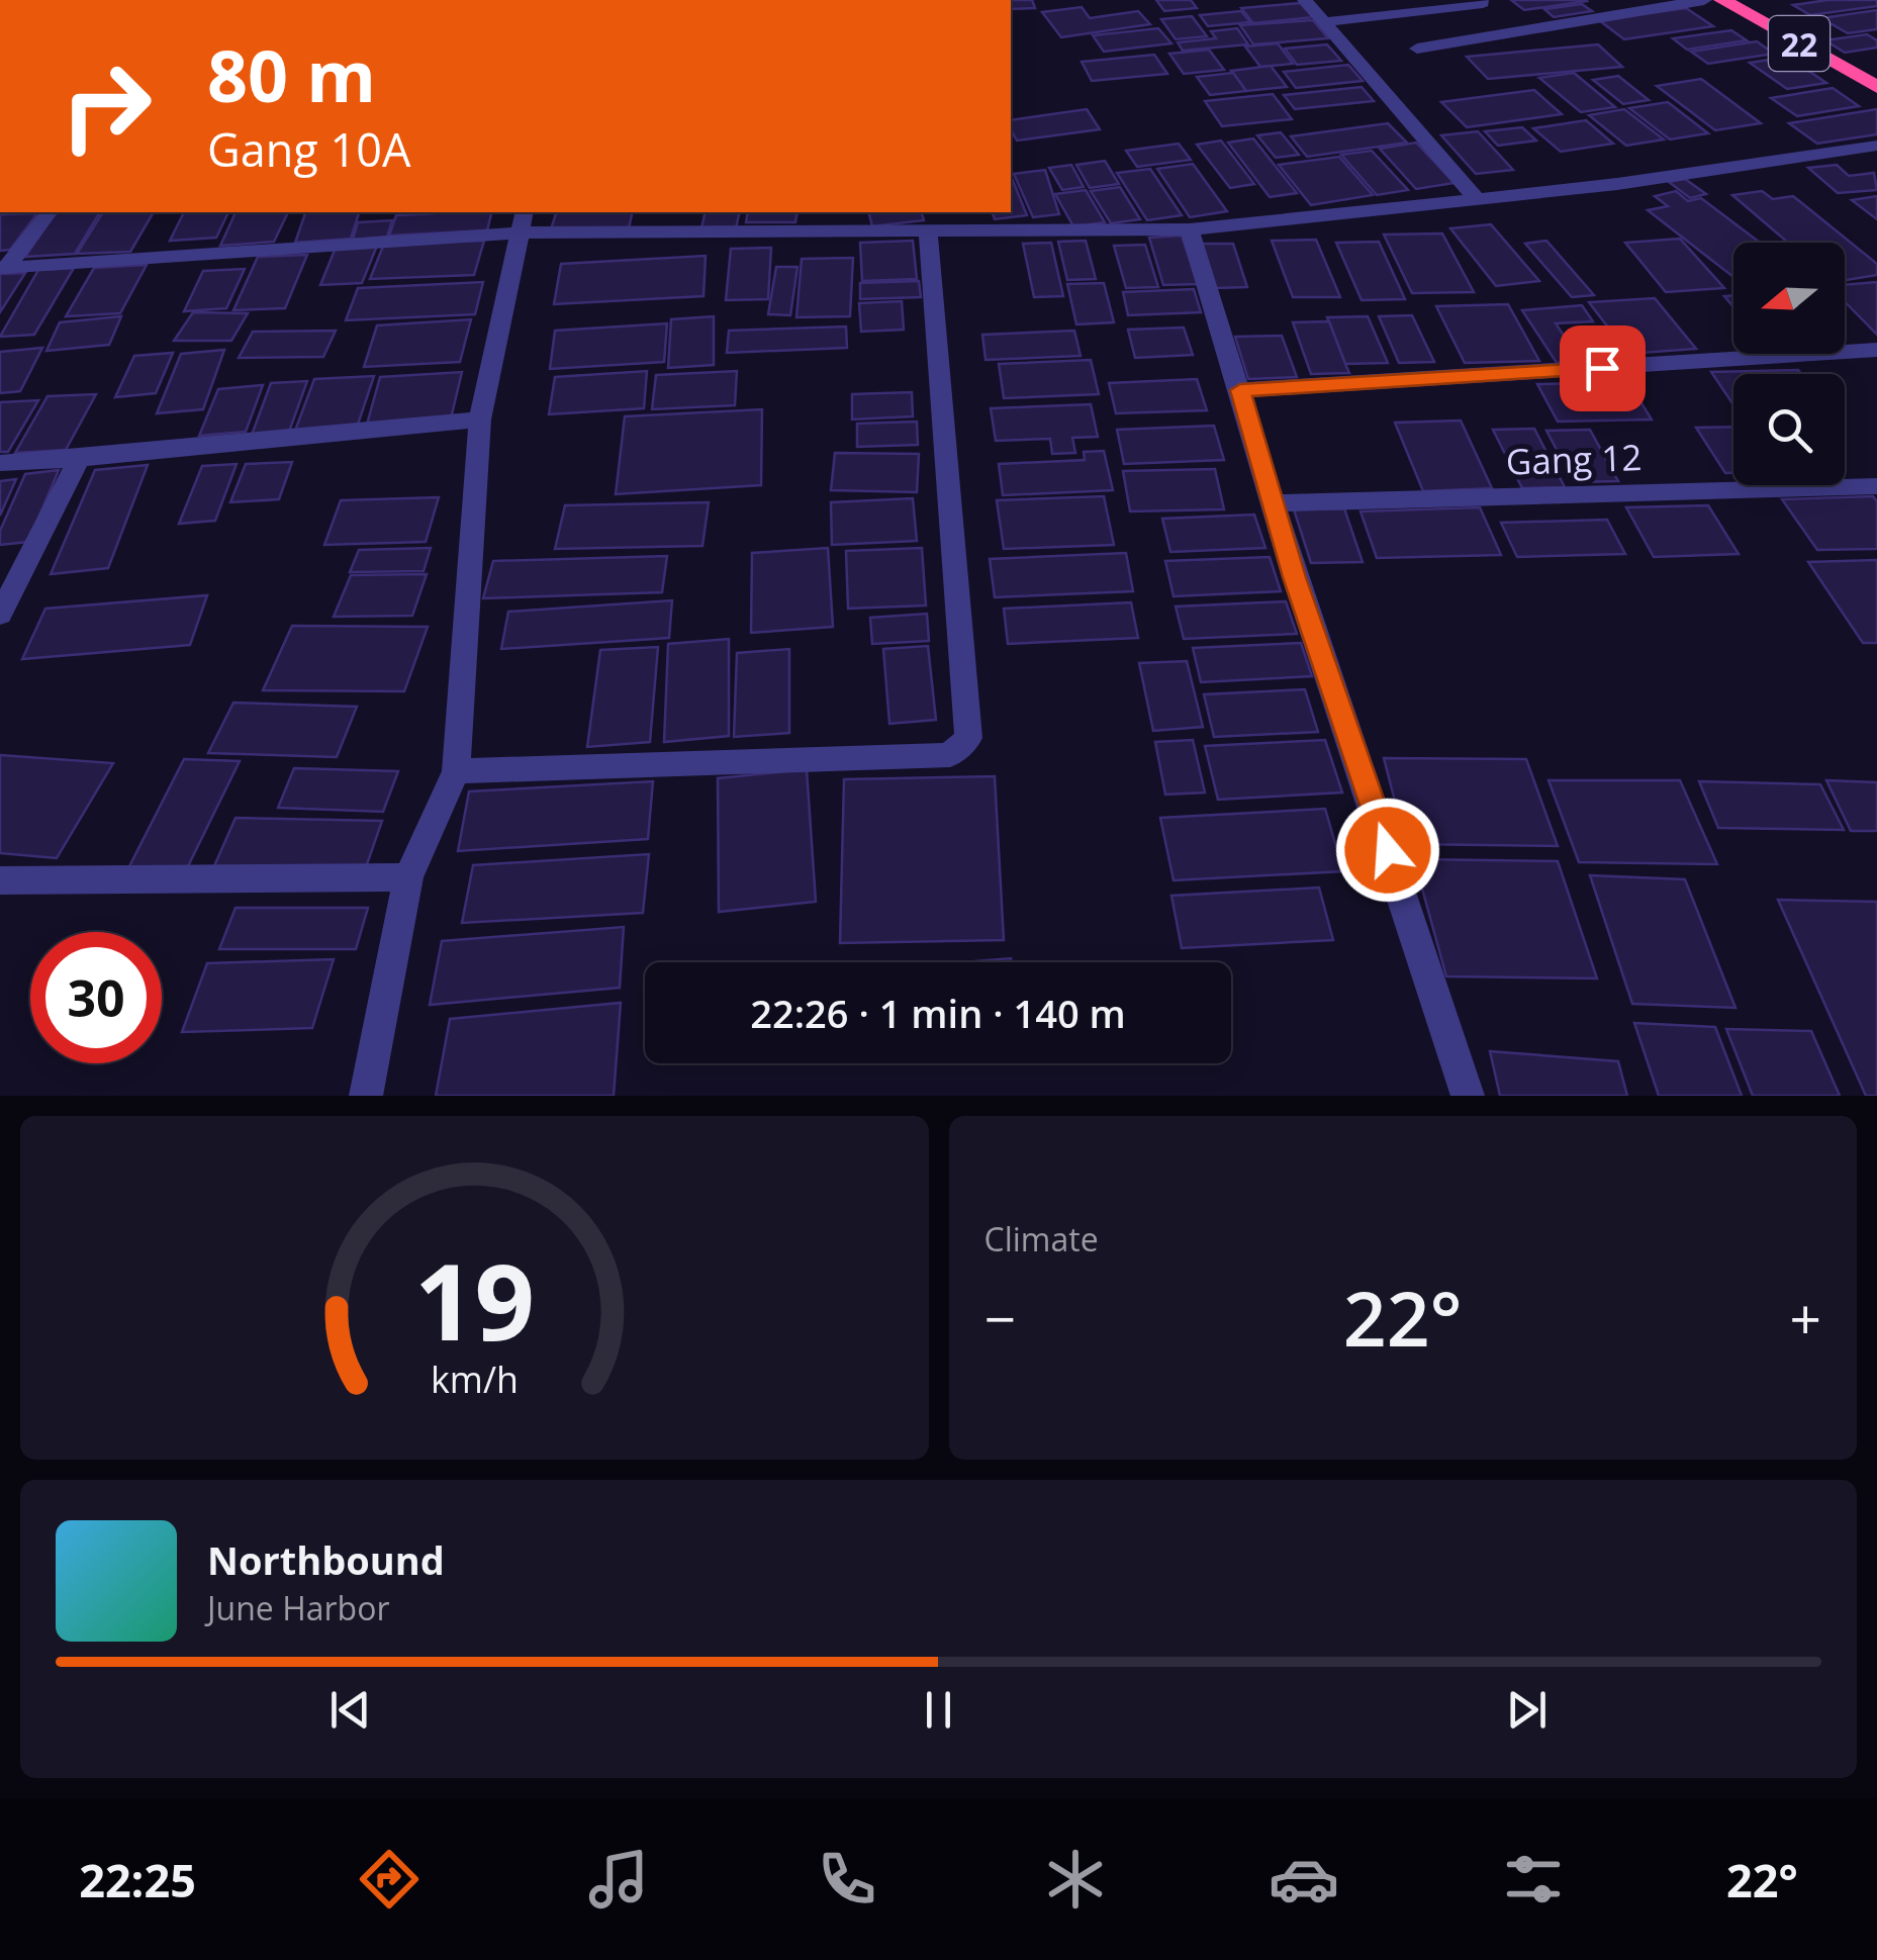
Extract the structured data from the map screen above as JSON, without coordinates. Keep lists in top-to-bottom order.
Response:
{
  "streets": {
    "highway": ["22"],
    "street": ["Gang 12"]
  },
  "north": "left",
  "page": {
    "turn": ["80 m", "Gang 10A"],
    "limit": "30",
    "trip": "22:26 · 1 min · 140 m",
    "tile": "Climate",
    "heat": ["−", "22°", "+"],
    "song": ["Northbound", "June Harbor"],
    "tabs": ["22:25", "22°"],
    "gauge": ["19", "km/h"]
  }
}
